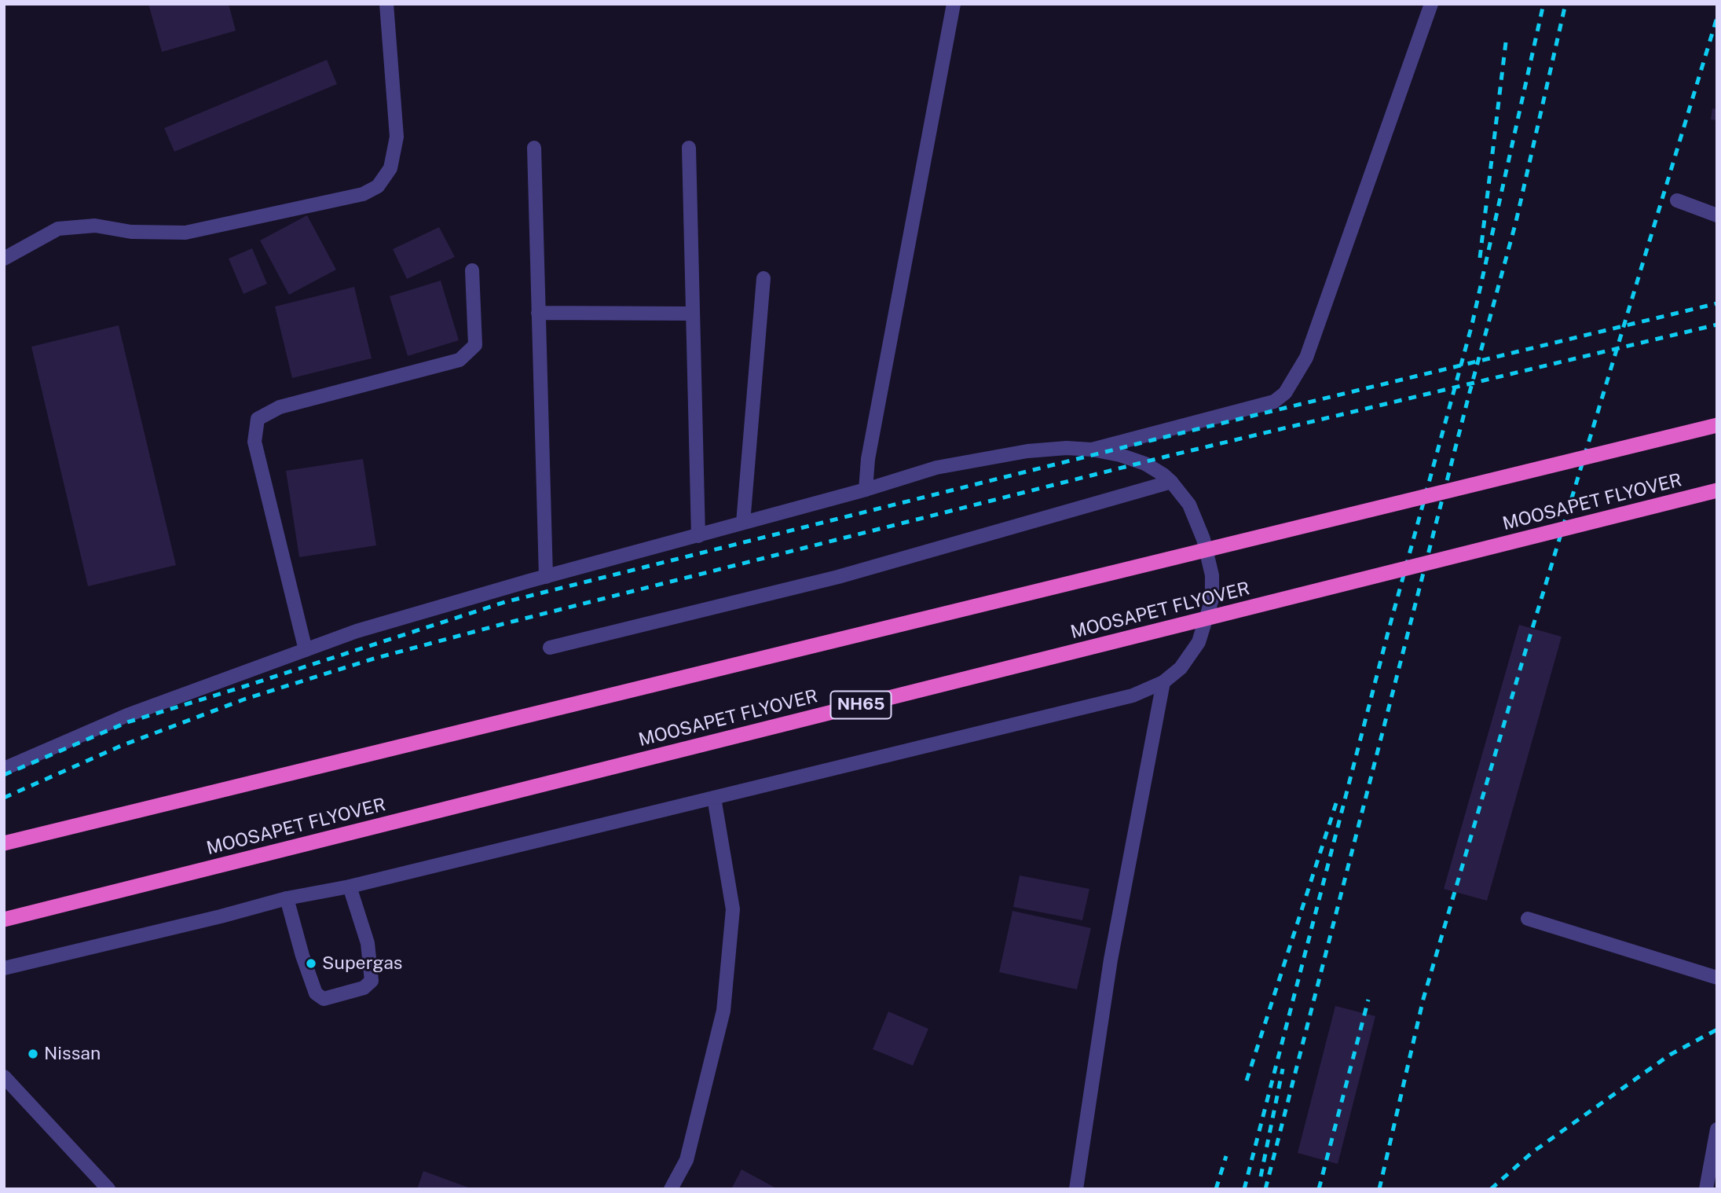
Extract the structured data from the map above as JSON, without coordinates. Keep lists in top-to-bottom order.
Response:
{
  "streets": {
    "highway": ["MOOSAPET FLYOVER", "NH65"]
  },
  "places": ["Supergas", "Nissan"]
}
